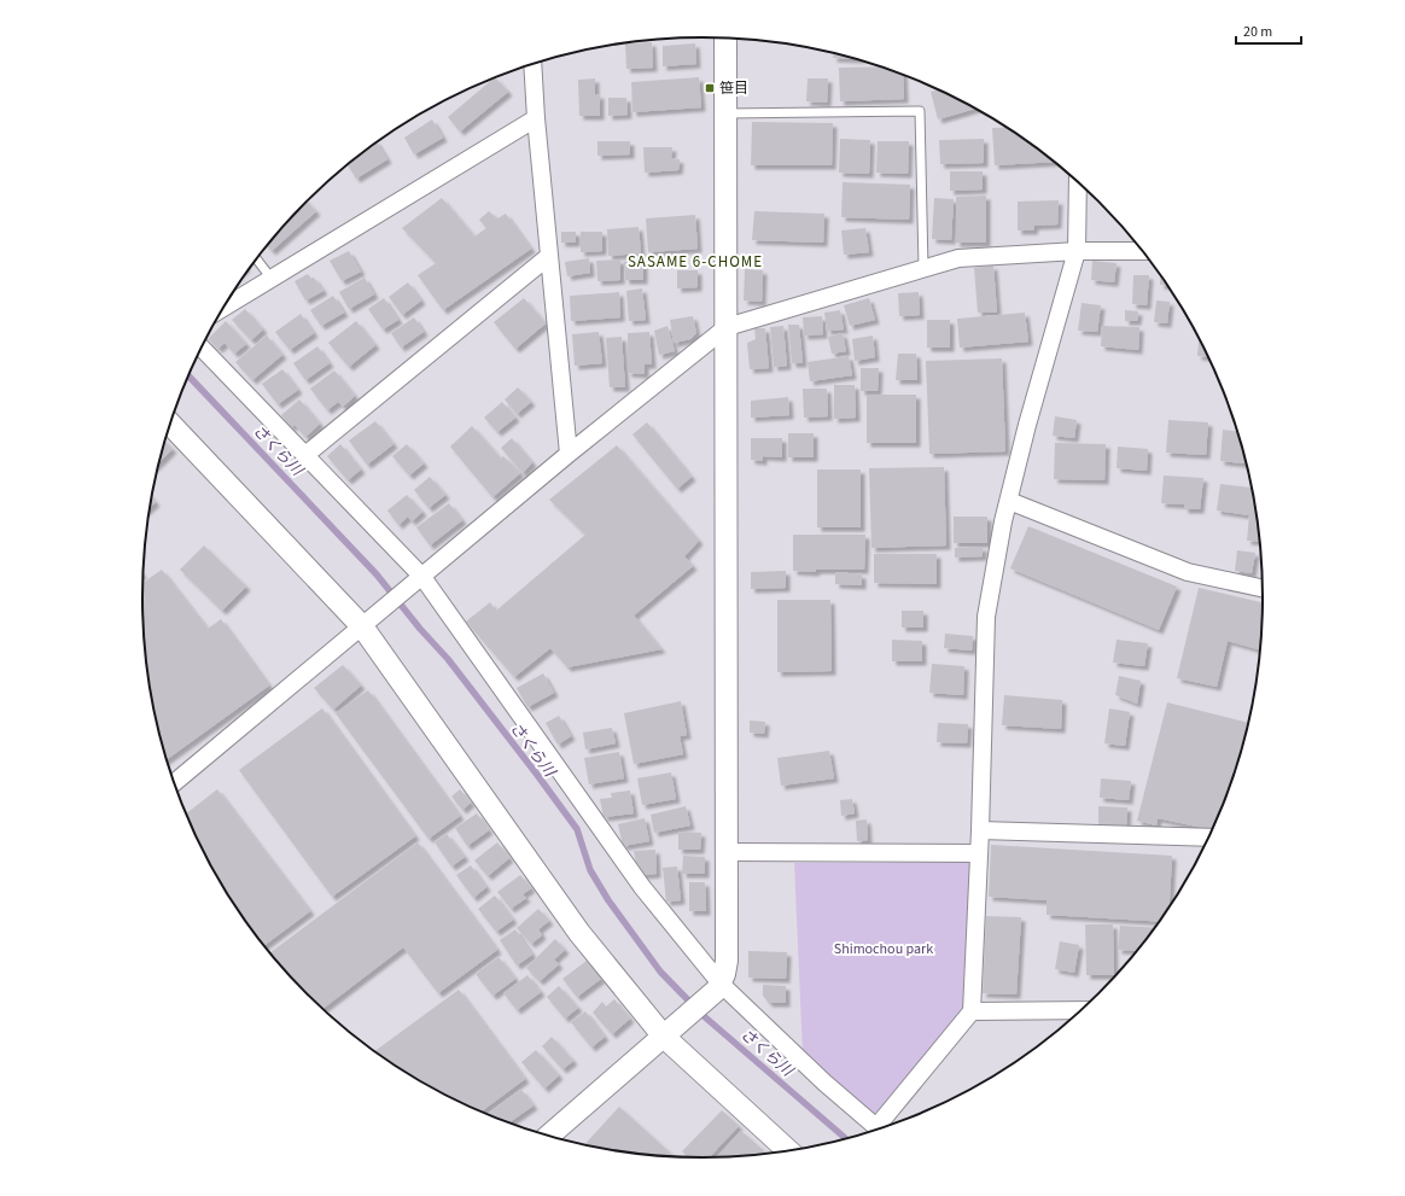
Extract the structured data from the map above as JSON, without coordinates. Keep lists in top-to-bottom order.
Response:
{
  "districts": ["SASAME 6-CHOME"],
  "water": ["さくら川"],
  "parks": ["Shimochou park"],
  "places": {
    "transit": ["笹目"]
  },
  "scale_bar": "20 m"
}
